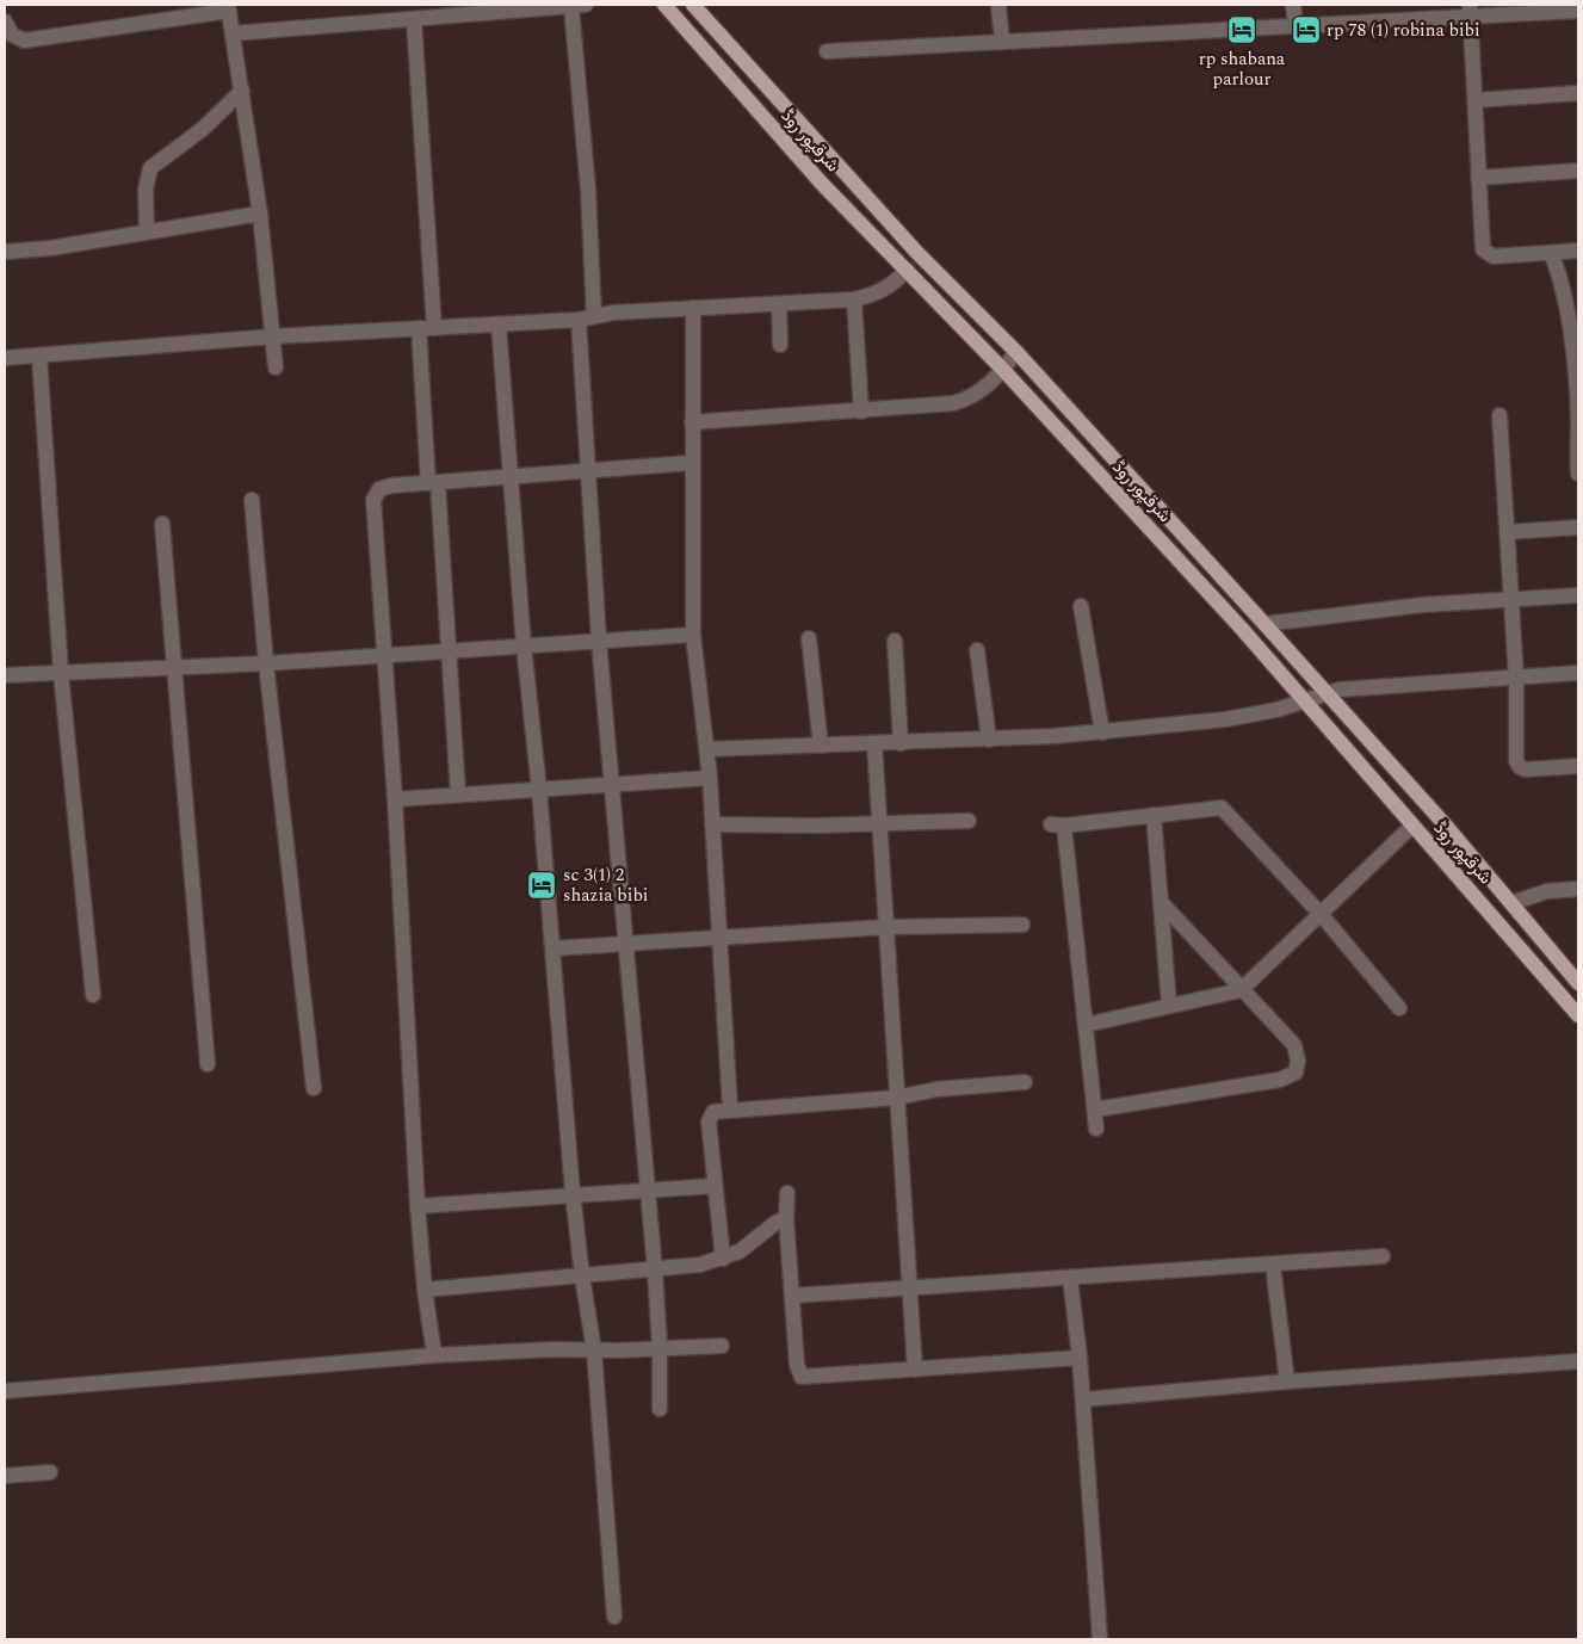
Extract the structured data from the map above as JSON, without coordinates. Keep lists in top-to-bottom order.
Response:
{
  "streets": {
    "main road": ["شرقپور روڈ"]
  },
  "places": {
    "hotel": ["rp shabana parlour", "rp 78 (1) robina bibi", "sc 3(1) 2 shazia bibi"]
  }
}
